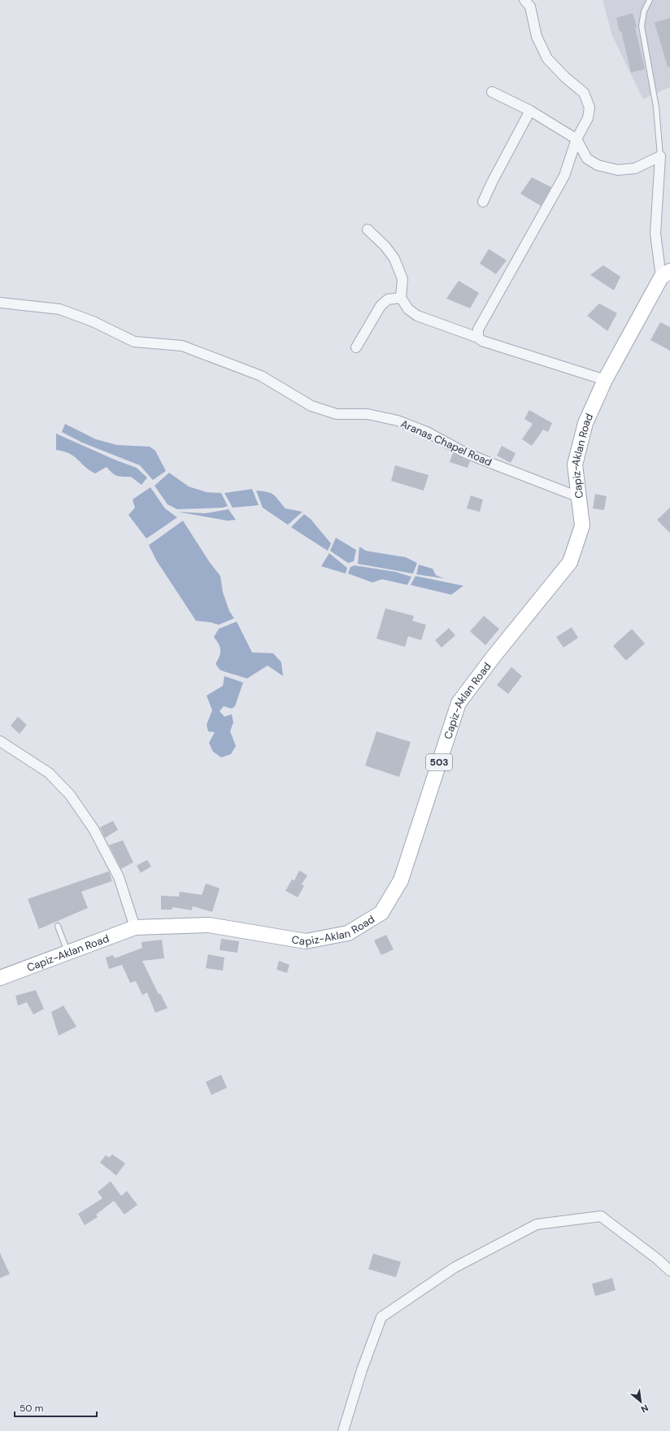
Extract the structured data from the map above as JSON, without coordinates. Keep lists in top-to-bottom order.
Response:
{
  "streets": {
    "main road": ["Capiz-Aklan Road", "503"],
    "street": ["Aranas Chapel Road"]
  },
  "crossings": [
    ["Aranas Chapel Road", "Capiz-Aklan Road"]
  ],
  "scale_bar": "50 m",
  "north": "bottom right"
}
